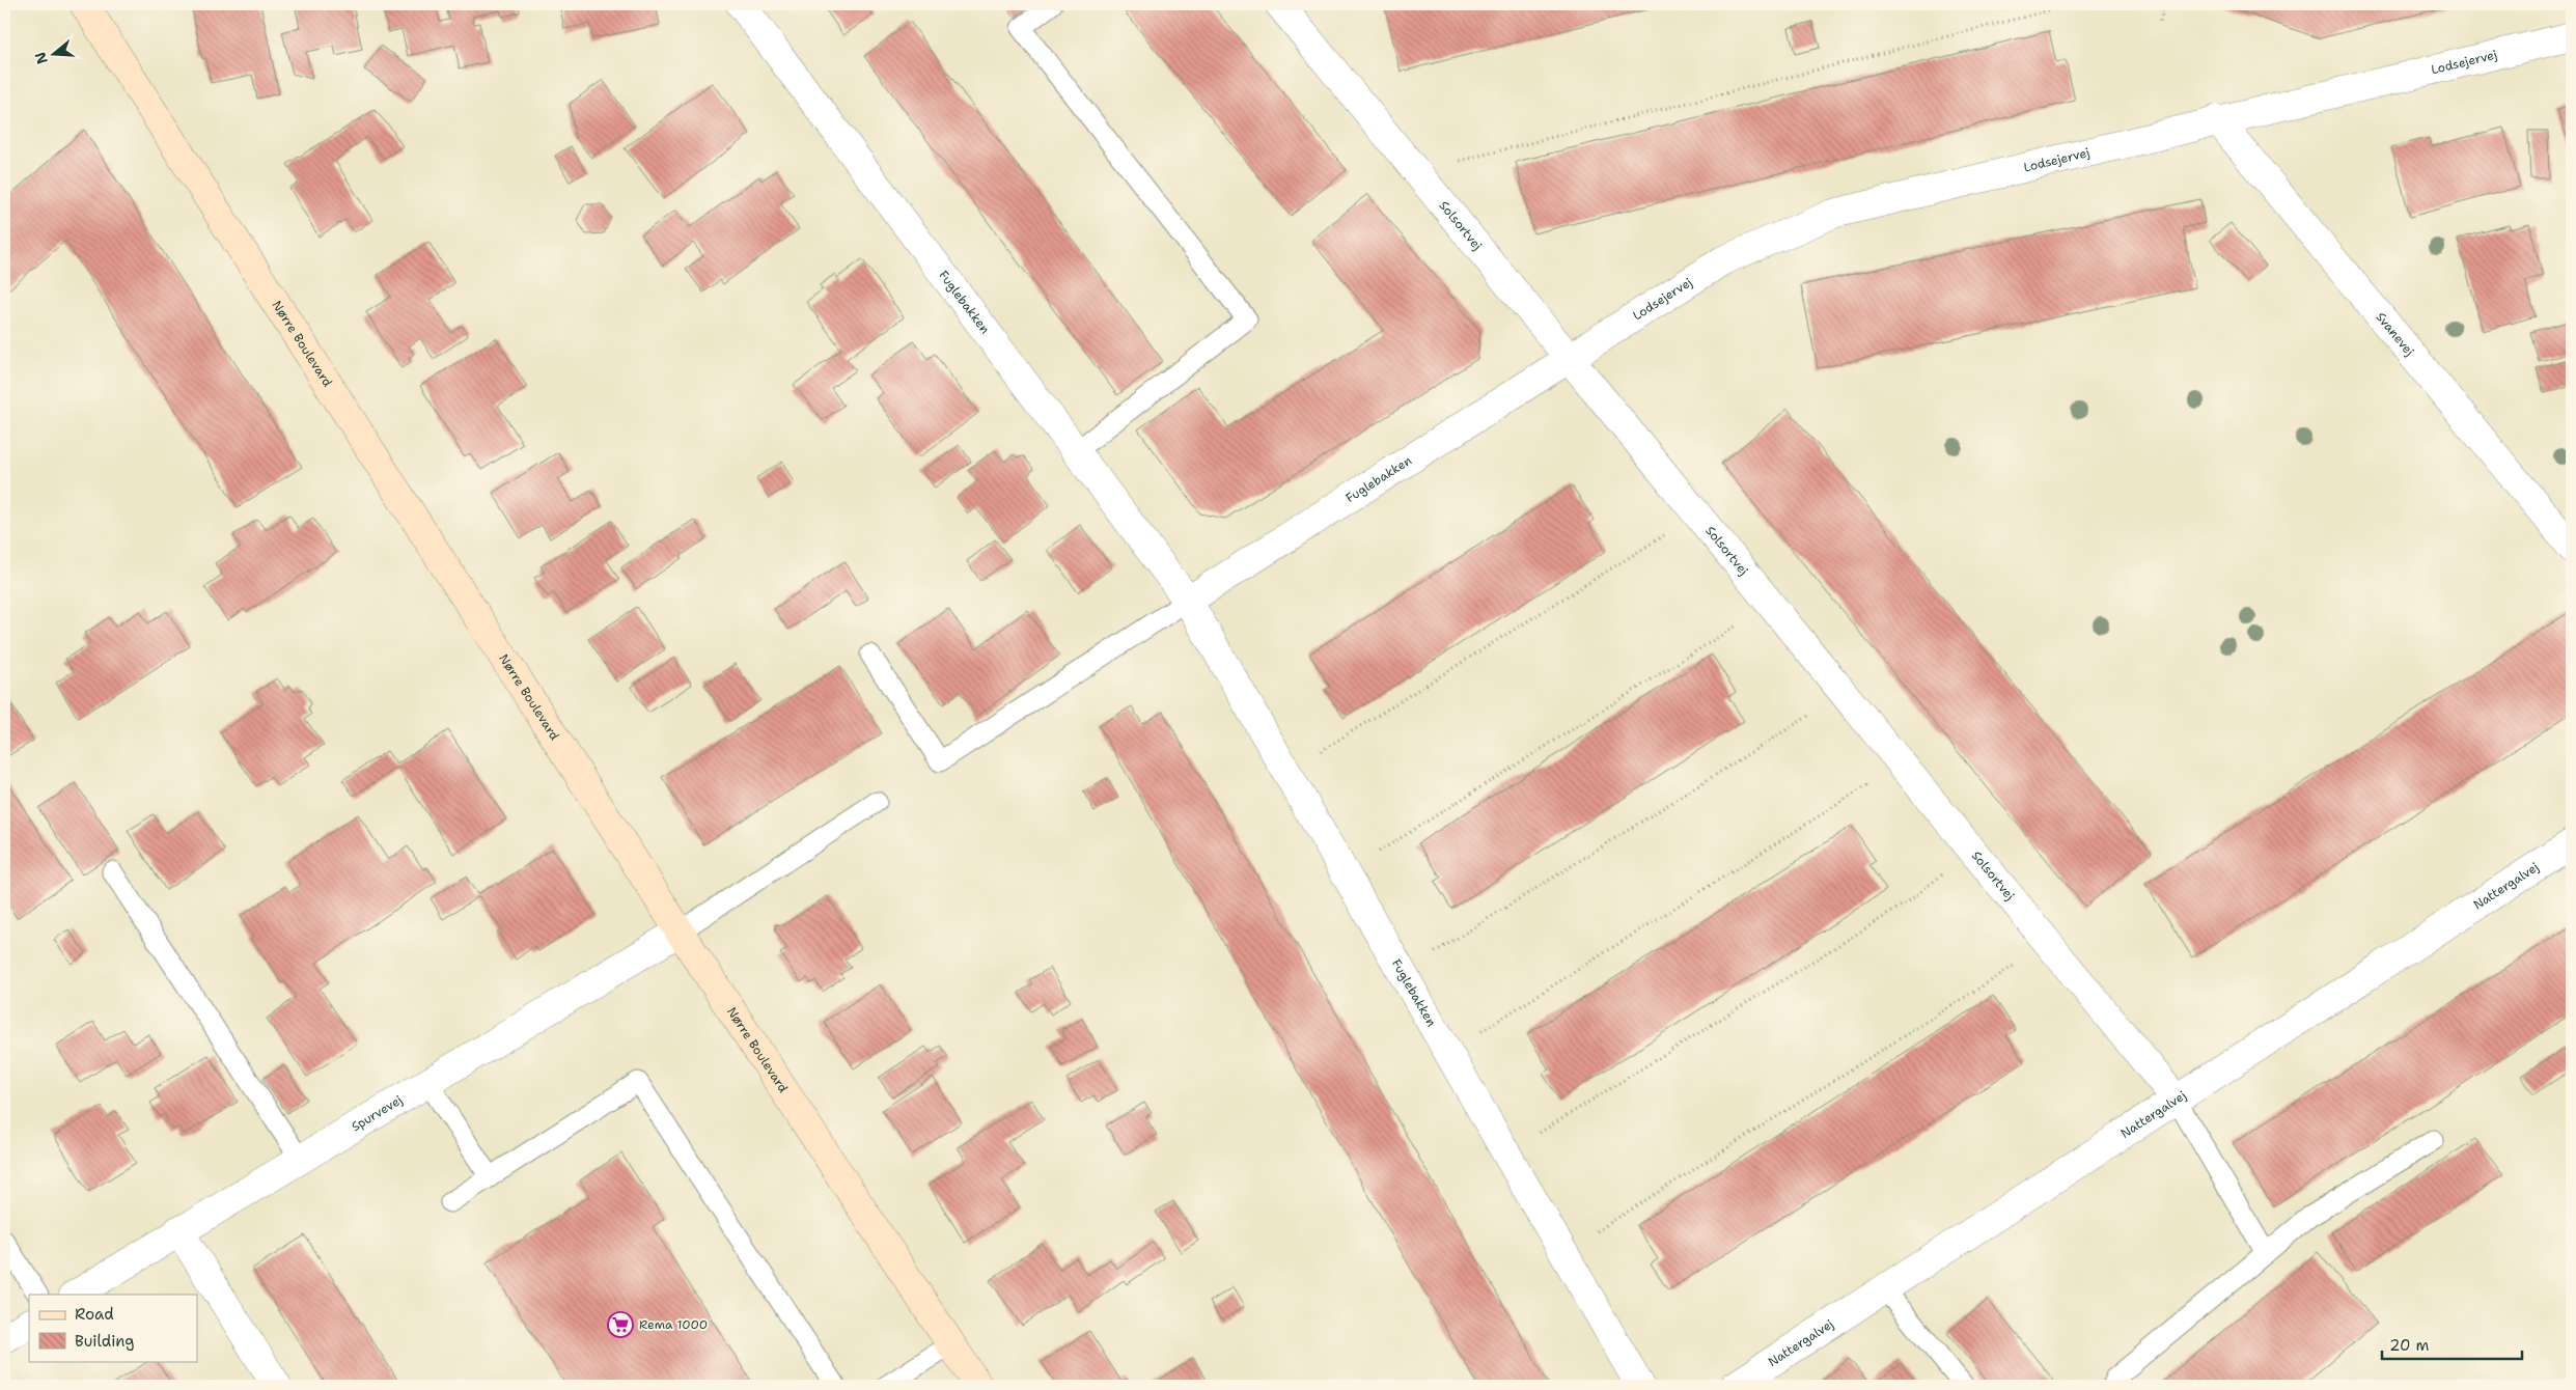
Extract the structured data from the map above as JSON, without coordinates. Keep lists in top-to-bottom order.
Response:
{
  "streets": {
    "street": [
      "Lodsejervej",
      "Solsortvej",
      "Fuglebakken",
      "Svanevej",
      "Nørre Boulevard",
      "Nattergalvej",
      "Spurvevej"
    ]
  },
  "crossings": [
    ["Lodsejervej", "Solsortvej"],
    ["Lodsejervej", "Fuglebakken"],
    ["Lodsejervej", "Svanevej"],
    ["Solsortvej", "Fuglebakken"],
    ["Solsortvej", "Nattergalvej"],
    ["Nørre Boulevard", "Spurvevej"]
  ],
  "places": {
    "supermarket": ["Rema 1000"]
  },
  "legend": ["Road", "Building"],
  "scale_bar": "20 m",
  "north": "left"
}
